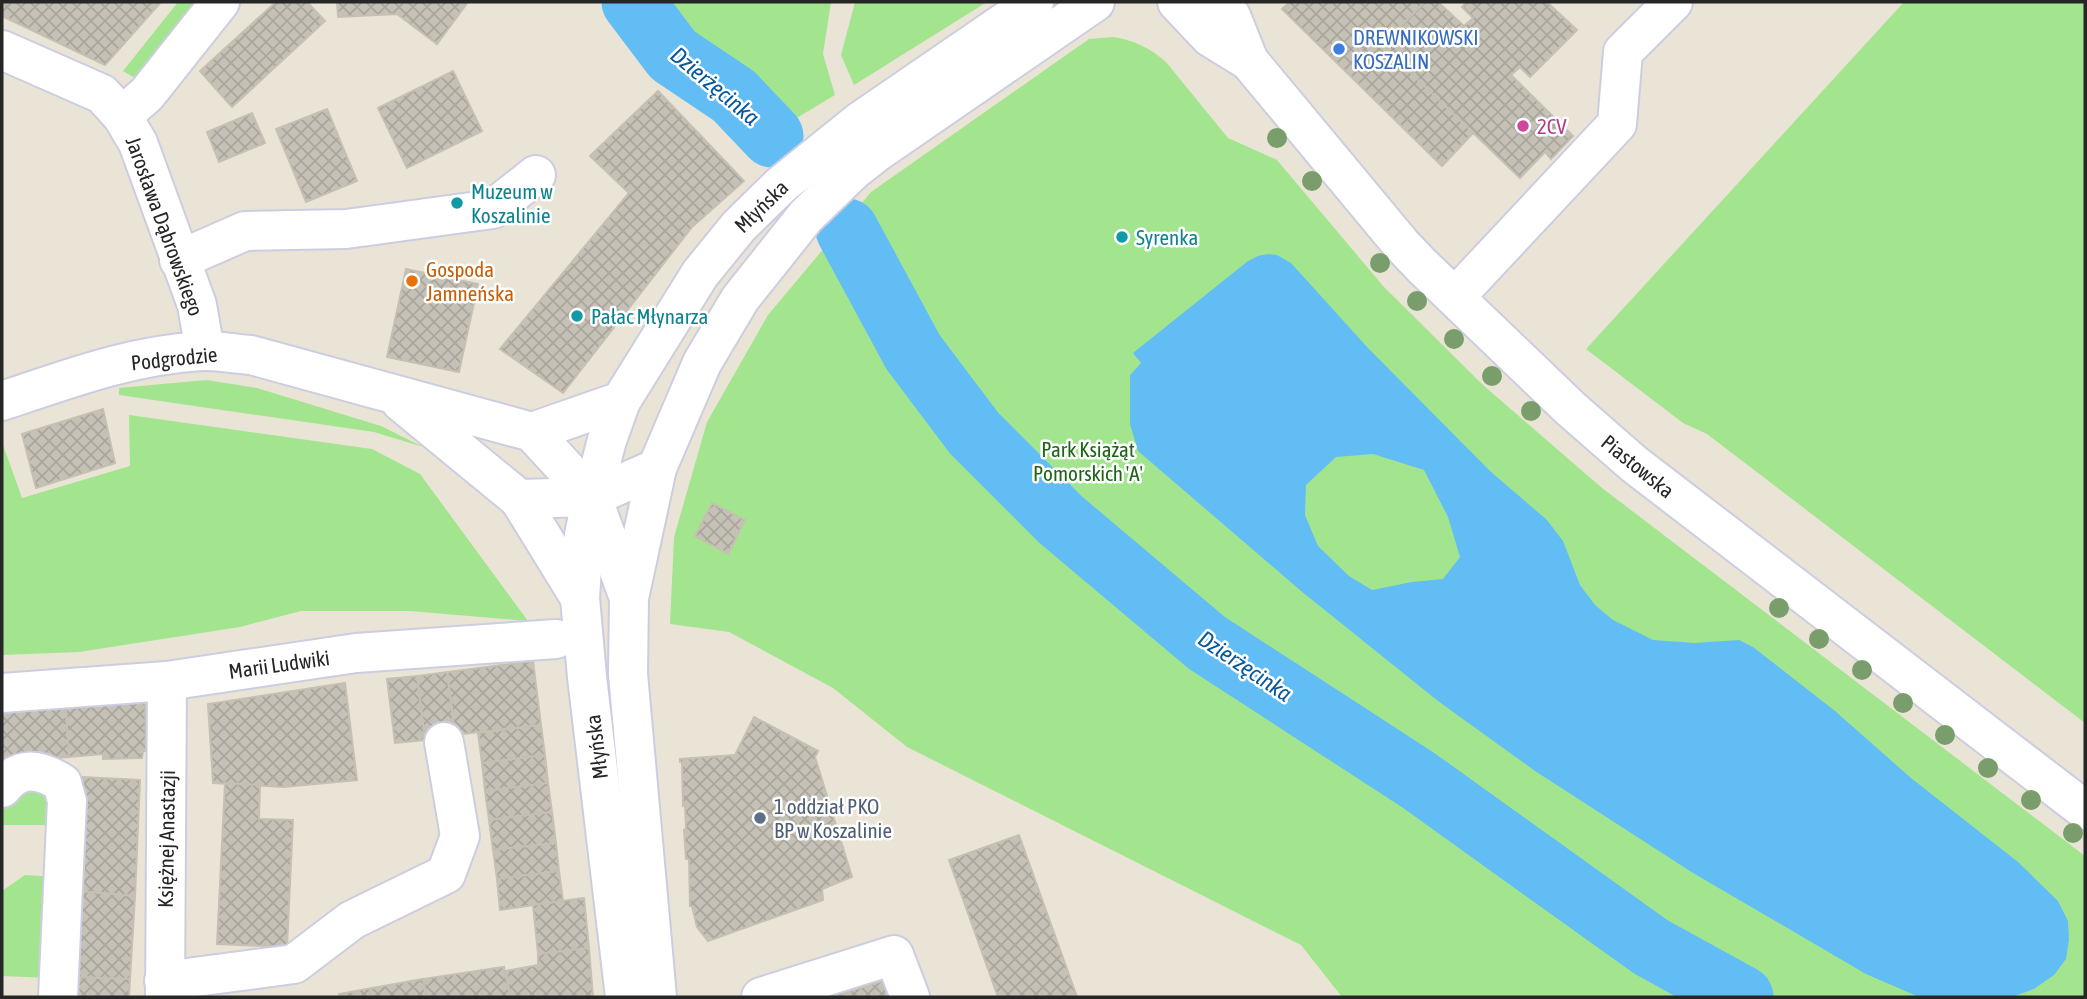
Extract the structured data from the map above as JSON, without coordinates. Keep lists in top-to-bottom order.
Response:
{
  "streets": {
    "street": [
      "Młyńska",
      "Jarosława Dąbrowskiego",
      "Podgrodzie",
      "Piastowska",
      "Marii Ludwiki",
      "Księżnej Anastazji"
    ]
  },
  "crossings": [
    ["Młyńska", "Podgrodzie"],
    ["Jarosława Dąbrowskiego", "Podgrodzie"],
    ["Marii Ludwiki", "Księżnej Anastazji"]
  ],
  "water": ["Dzierżęcinka"],
  "parks": ["Park Książąt Pomorskich 'A'"],
  "places": [
    "DREWNIKOWSKI KOSZALIN",
    "2CV",
    "Muzeum w Koszalinie",
    "Syrenka",
    "Gospoda Jamneńska",
    "Pałac Młynarza",
    "1 oddział PKO BP w Koszalinie"
  ]
}
